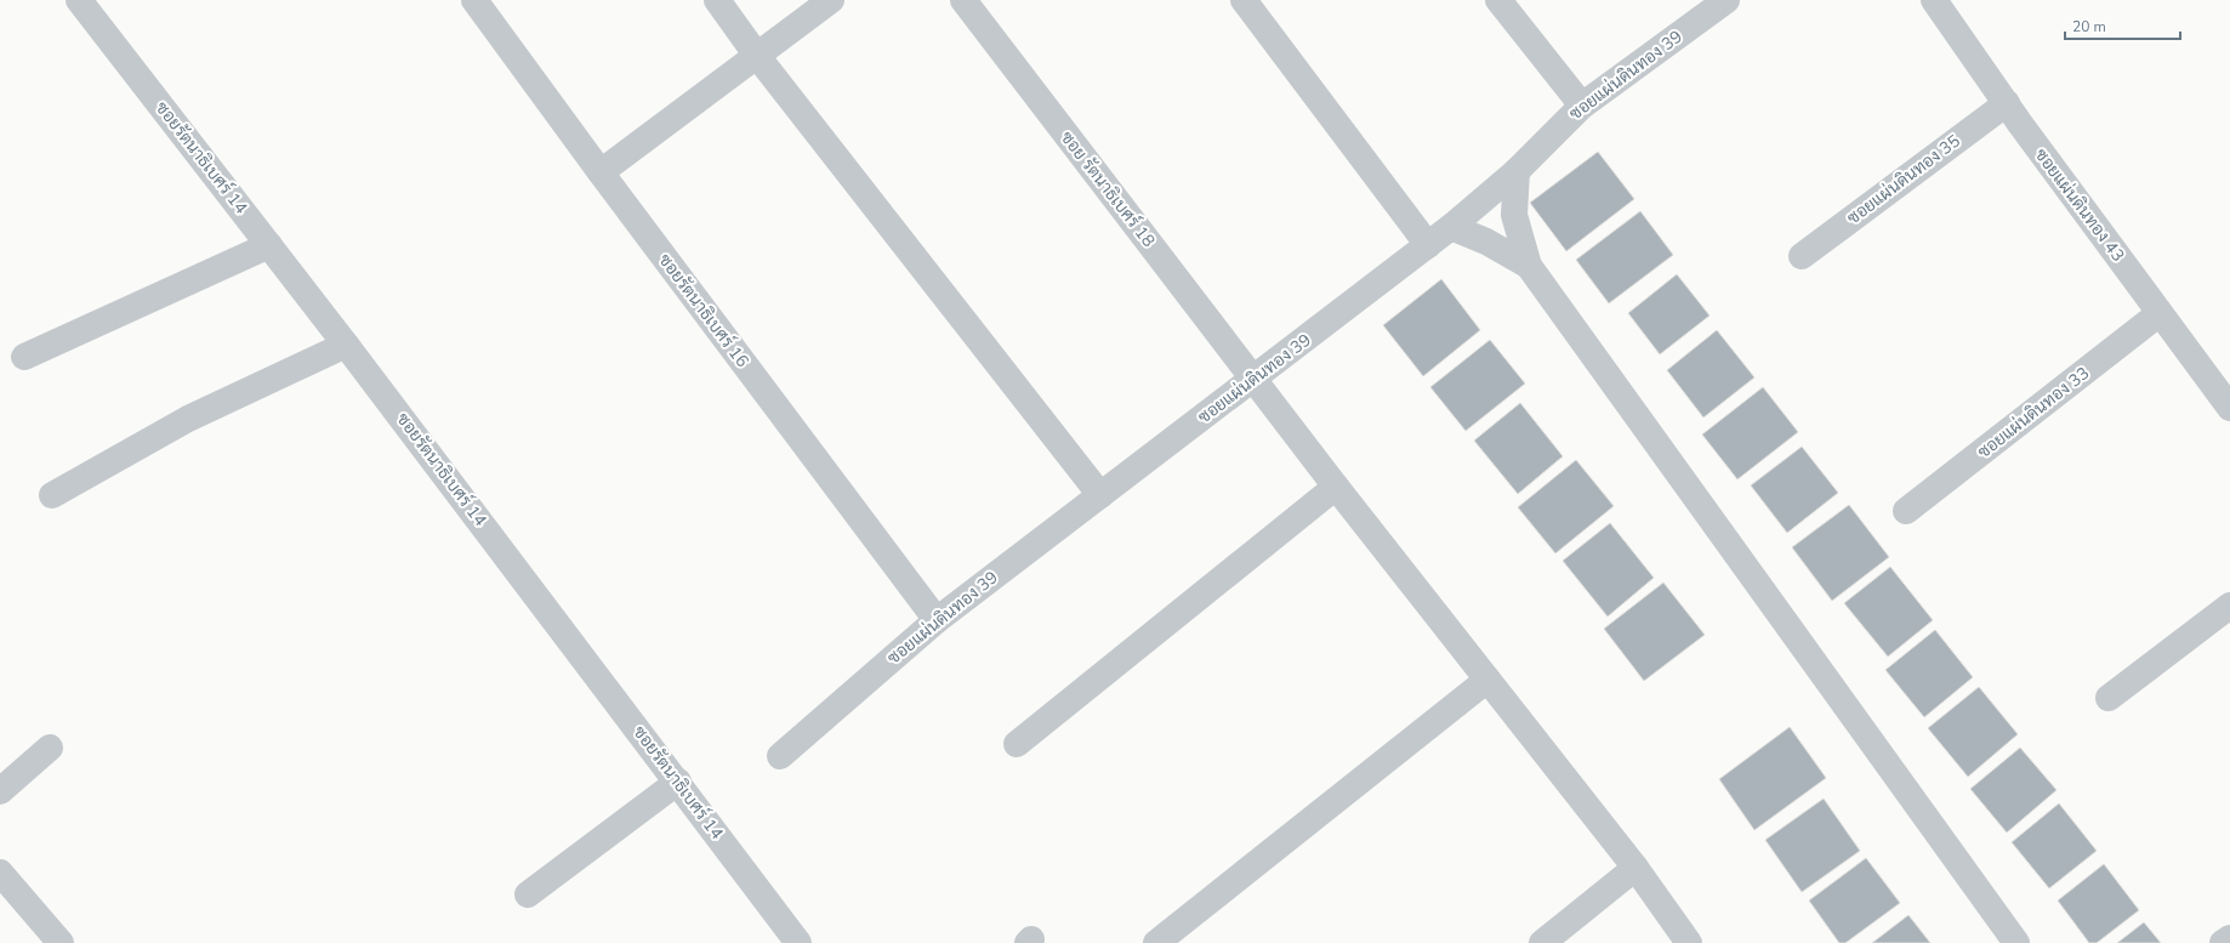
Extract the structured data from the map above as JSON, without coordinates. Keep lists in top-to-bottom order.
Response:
{
  "streets": {
    "street": [
      "ซอยแผ่นดินทอง 39",
      "ซอยรัตนาธิเบศร์ 14",
      "ซอยแผ่นดินทอง 35",
      "ซอย รัตนาธิเบศร์ 18",
      "ซอยแผ่นดินทอง 43",
      "ซอยรัตนาธิเบศร์ 16",
      "ซอยแผ่นดินทอง 33"
    ]
  },
  "crossings": [
    ["ซอยแผ่นดินทอง 39", "ซอย รัตนาธิเบศร์ 18"],
    ["ซอยแผ่นดินทอง 39", "ซอยรัตนาธิเบศร์ 16"],
    ["ซอยแผ่นดินทอง 35", "ซอยแผ่นดินทอง 43"],
    ["ซอยแผ่นดินทอง 43", "ซอยแผ่นดินทอง 33"]
  ],
  "scale_bar": "20 m"
}
